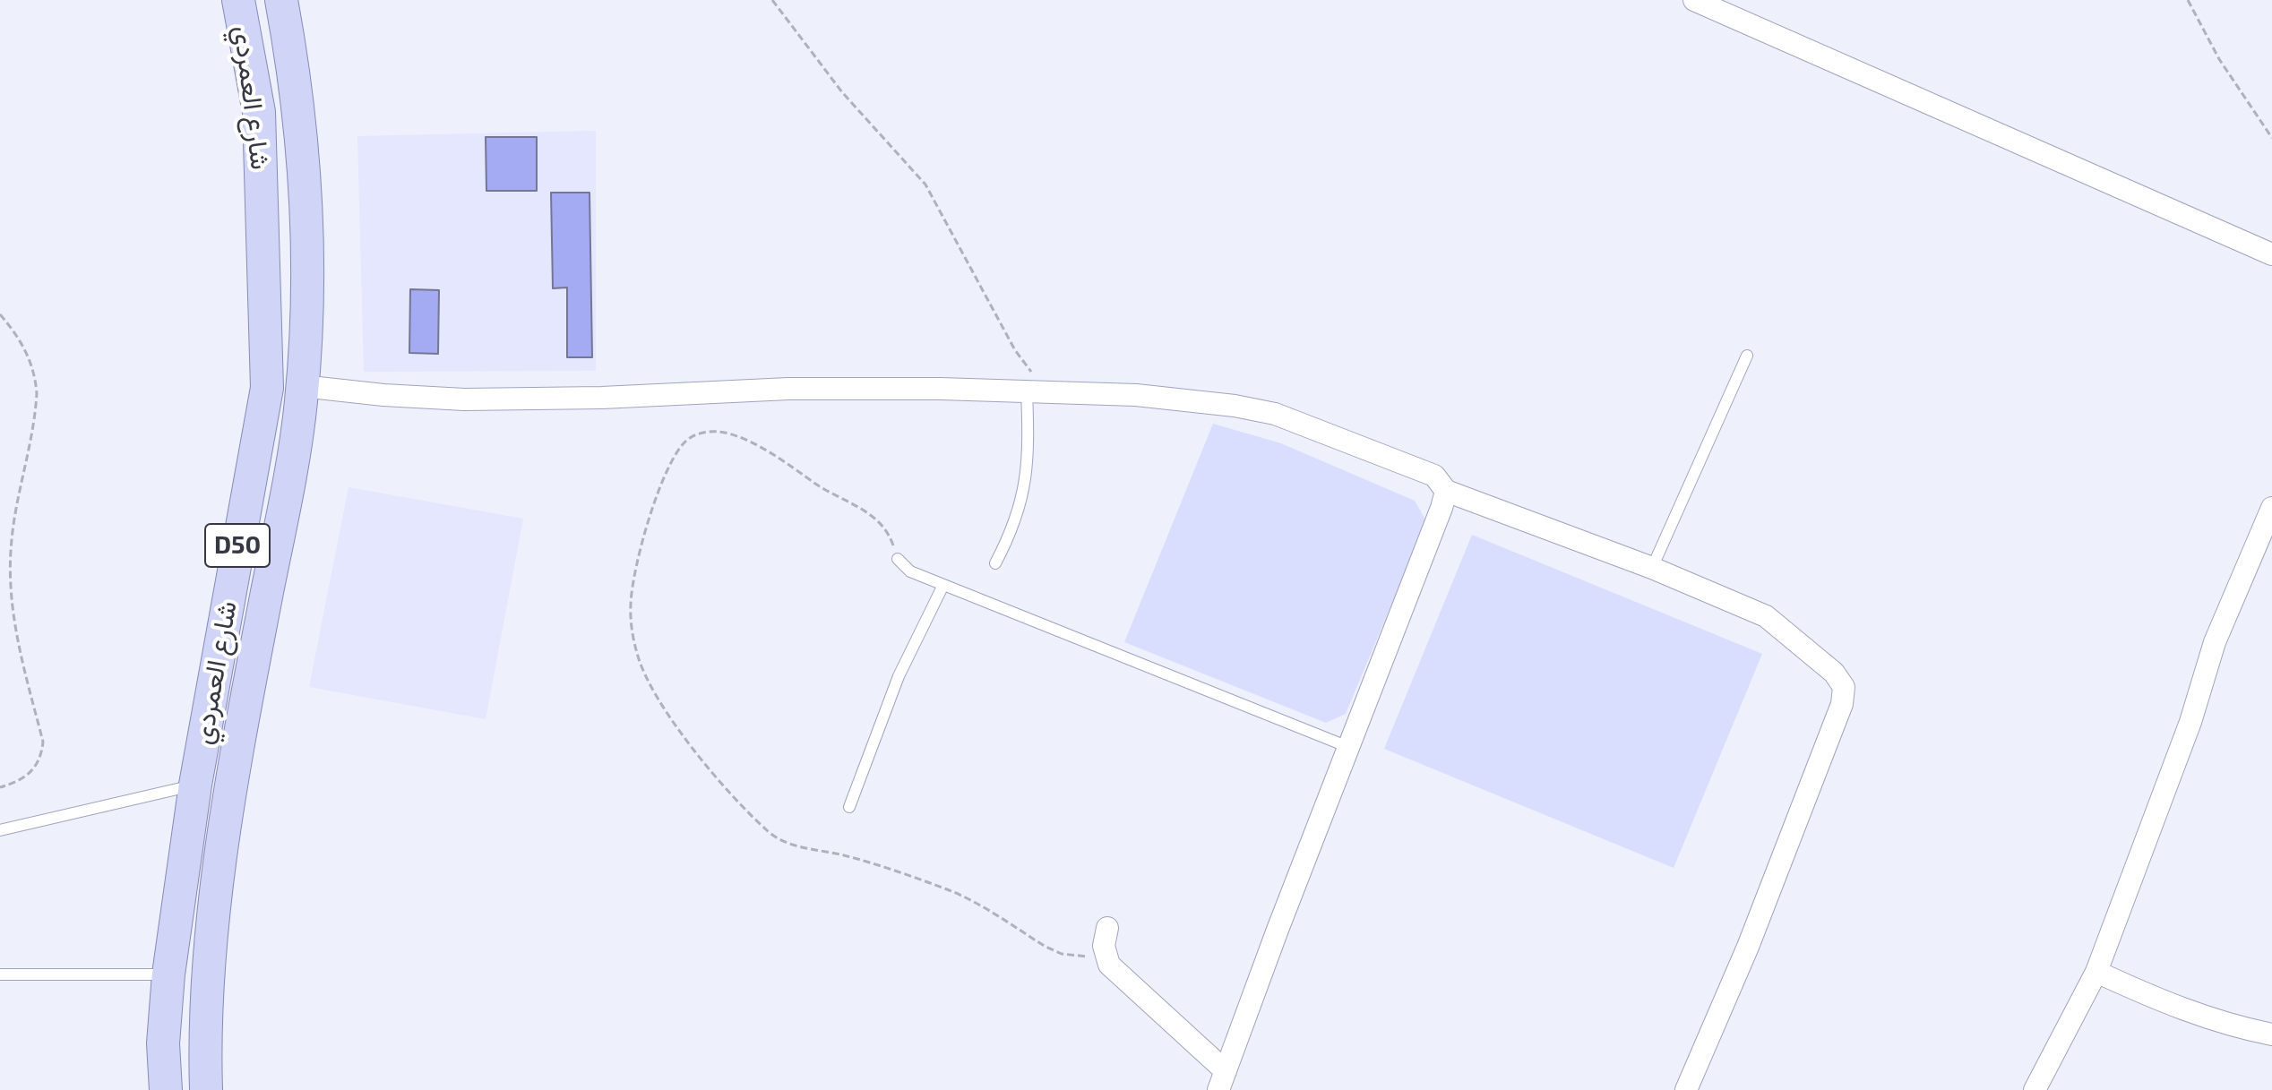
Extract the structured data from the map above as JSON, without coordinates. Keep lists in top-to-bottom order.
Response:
{
  "streets": {
    "main road": ["شارع العمردي", "D50"]
  }
}
